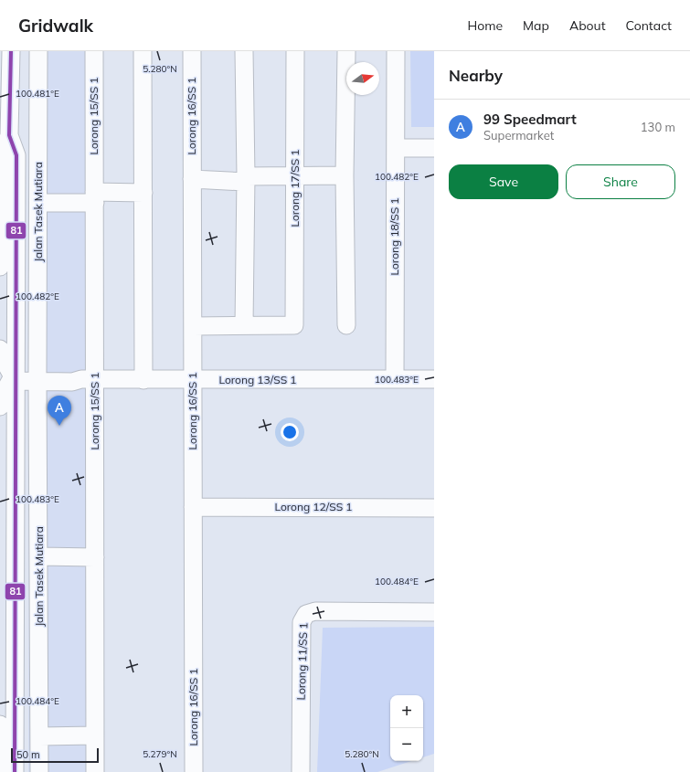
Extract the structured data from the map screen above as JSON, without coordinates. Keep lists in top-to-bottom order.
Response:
{
  "streets": {
    "street": [
      "Lorong 15/SS 1",
      "Lorong 16/SS 1",
      "Lorong 17/SS 1",
      "Jalan Tasek Mutiara",
      "Lorong 18/SS 1",
      "Lorong 13/SS 1",
      "Lorong 12/SS 1",
      "Lorong 11/SS 1"
    ]
  },
  "crossings": [
    ["Lorong 15/SS 1", "Lorong 13/SS 1"],
    ["Lorong 16/SS 1", "Lorong 13/SS 1"],
    ["Lorong 16/SS 1", "Lorong 12/SS 1"],
    ["Jalan Tasek Mutiara", "Lorong 13/SS 1"],
    ["Lorong 18/SS 1", "Lorong 13/SS 1"]
  ],
  "lines": ["transit line 81"],
  "scale_bar": "50 m",
  "north": "right",
  "page": {
    "header": "Gridwalk",
    "nav": [
      "Home",
      "Map",
      "About",
      "Contact"
    ],
    "heading": "Nearby",
    "list": [
      {
        "mark": "A",
        "name": "99 Speedmart",
        "note": "Supermarket",
        "value": "130 m"
      }
    ],
    "buttons": ["Save", "Share"],
    "pins": "A",
    "map_buttons": ["+", "−"],
    "scale": "50 m"
  },
  "coordinates": [
    "5.280°N",
    "100.481°E",
    "100.482°E",
    "100.483°E",
    "100.484°E",
    "5.279°N"
  ]
}
